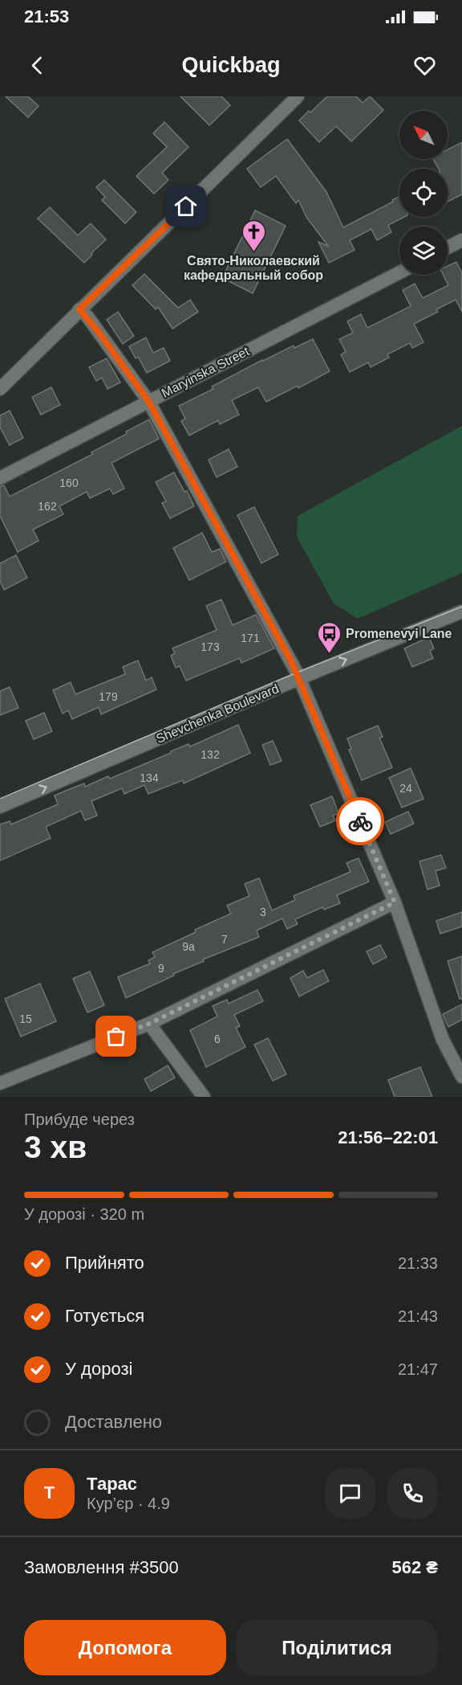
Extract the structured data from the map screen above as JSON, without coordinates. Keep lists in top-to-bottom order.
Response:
{
  "streets": {
    "street": ["Maryinska Street", "Shevchenka Boulevard"]
  },
  "one_way": ["Shevchenka Boulevard"],
  "places": {
    "church": ["Свято-Николаевский кафедральный собор"],
    "bus stop": ["Promenevyi Lane"]
  },
  "house_numbers": [
    "160",
    "162",
    "171",
    "173",
    "179",
    "132",
    "134",
    "24",
    "3",
    "7",
    "9а",
    "9",
    "15",
    "6"
  ],
  "north": "top left",
  "page": {
    "status": "21:53",
    "header": "Quickbag",
    "heading": ["3 хв", "Прибуде через", "21:56–22:01"],
    "panel": [
      "Тарас",
      "Кур’єр · 4.9",
      "Замовлення #3500",
      "562 ₴"
    ],
    "bar": "У дорозі · 320 m",
    "list": [
      ["Прийнято", "21:33"],
      ["Готується", "21:43"],
      ["У дорозі", "21:47"],
      "Доставлено"
    ],
    "round": "Т",
    "buttons": ["Допомога", "Поділитися"]
  }
}
